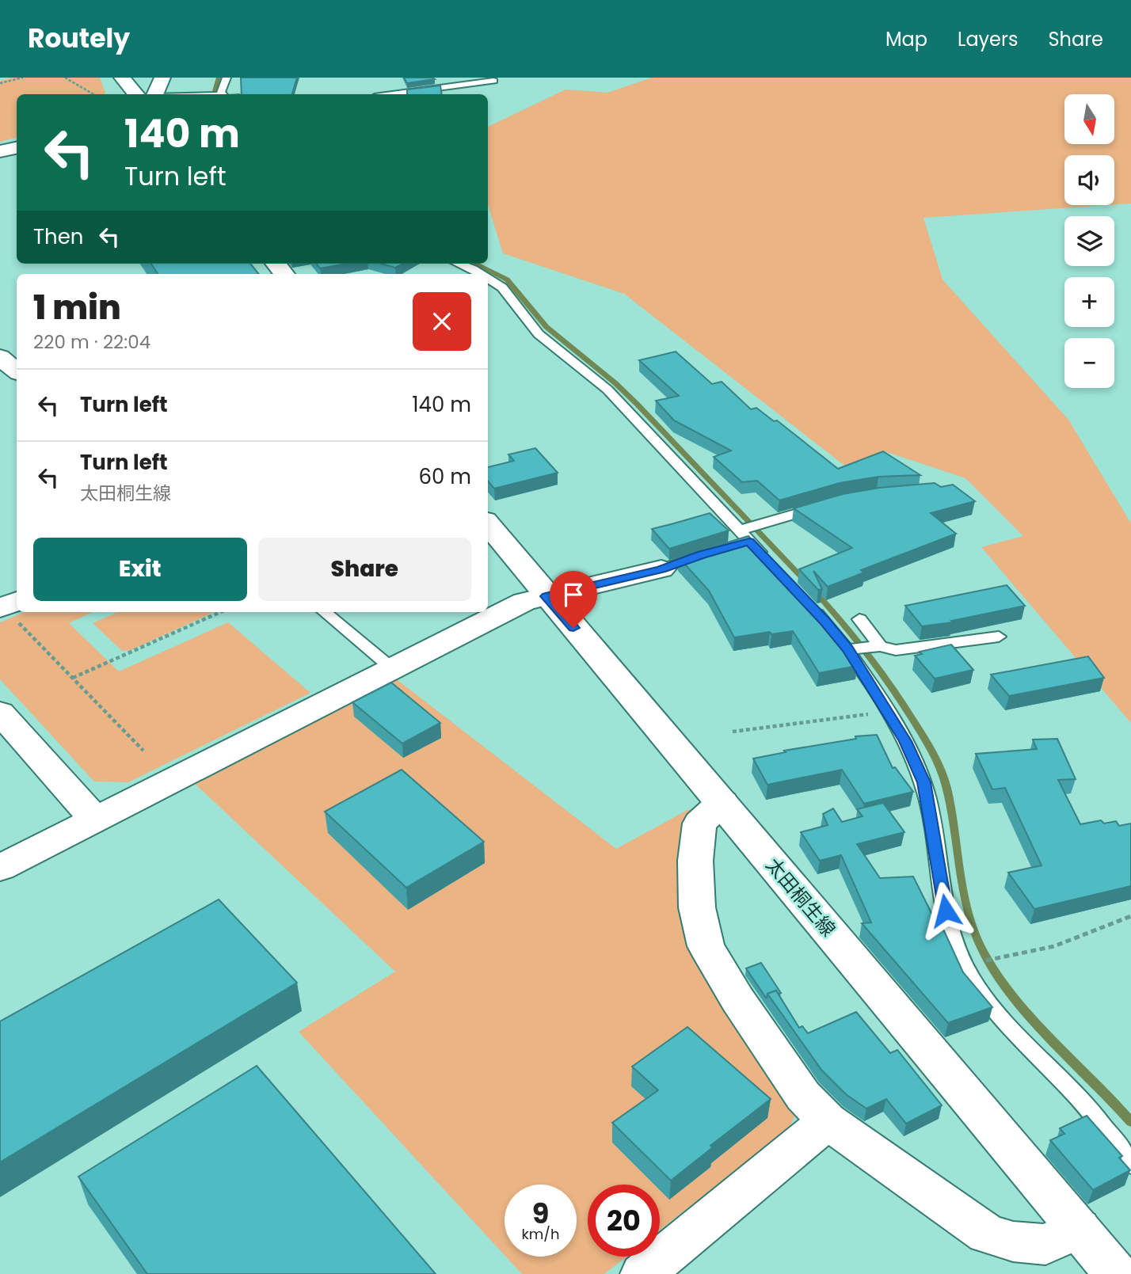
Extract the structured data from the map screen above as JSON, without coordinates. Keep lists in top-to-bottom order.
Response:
{
  "streets": {
    "street": ["太田桐生線"]
  },
  "north": "bottom",
  "page": {
    "header": "Routely",
    "nav": ["Map", "Layers", "Share"],
    "map_buttons": ["+", "−"],
    "turn": ["140 m", "Turn left"],
    "then": "Then",
    "heading": ["1 min", "220 m · 22:04"],
    "list": [
      {
        "name": "Turn left",
        "value": "140 m"
      },
      {
        "name": "Turn left",
        "note": "太田桐生線",
        "value": "60 m"
      }
    ],
    "buttons": ["Exit", "Share"],
    "speed": "9 km/h",
    "limit": "20"
  }
}
